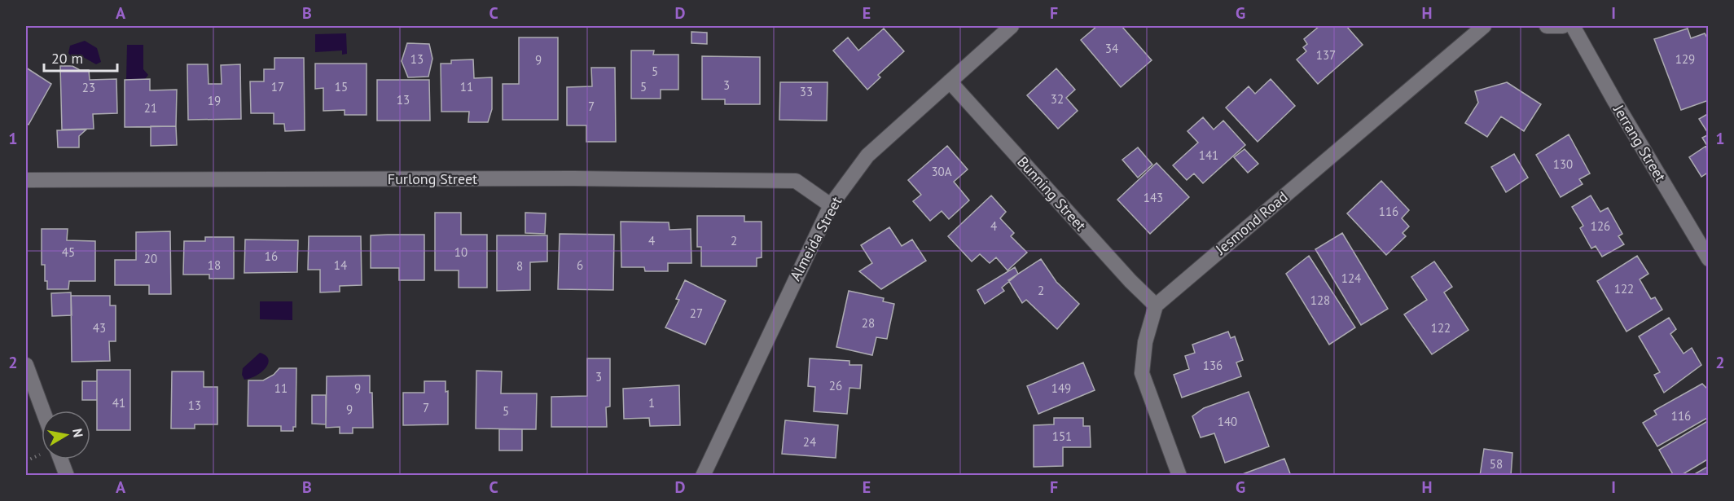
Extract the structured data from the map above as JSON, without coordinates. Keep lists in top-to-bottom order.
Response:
{
  "streets": {
    "street": [
      "Jerrang Street",
      "Furlong Street",
      "Bunning Street",
      "Jesmond Road",
      "Almeida Street"
    ]
  },
  "crossings": [
    ["Furlong Street", "Almeida Street"],
    ["Bunning Street", "Jesmond Road"],
    ["Bunning Street", "Almeida Street"]
  ],
  "house_numbers": [
    "34",
    "137",
    "13",
    "129",
    "9",
    "5",
    "3",
    "17",
    "15",
    "11",
    "5",
    "23",
    "33",
    "32",
    "13",
    "19",
    "7",
    "21",
    "141",
    "130",
    "30A",
    "143",
    "116",
    "4",
    "126",
    "4",
    "2",
    "45",
    "10",
    "16",
    "20",
    "18",
    "14",
    "6",
    "8",
    "124",
    "122",
    "2",
    "128",
    "27",
    "28",
    "43",
    "122",
    "136",
    "3",
    "26",
    "11",
    "9",
    "149",
    "41",
    "1",
    "13",
    "7",
    "9",
    "5",
    "116",
    "140",
    "151",
    "24",
    "58"
  ],
  "scale_bar": "20 m",
  "north": "right",
  "grid": {
    "columns": [
      "A",
      "B",
      "C",
      "D",
      "E",
      "F",
      "G",
      "H",
      "I"
    ],
    "rows": ["1", "2"]
  }
}
